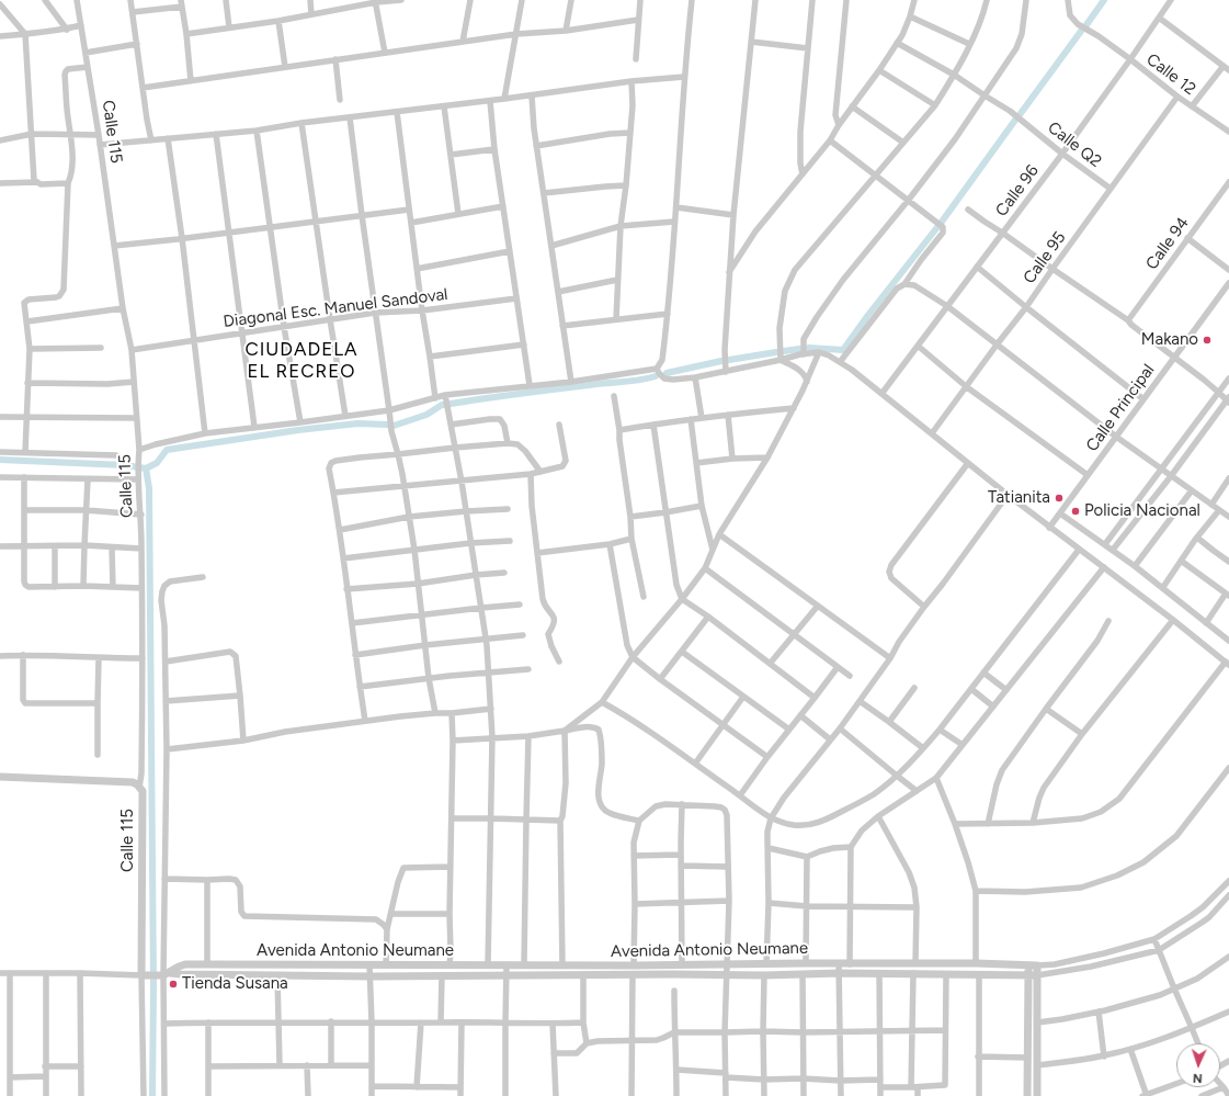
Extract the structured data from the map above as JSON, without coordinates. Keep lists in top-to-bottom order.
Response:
{
  "streets": {
    "street": [
      "Calle 12",
      "Calle 115",
      "Calle Q2",
      "Calle 96",
      "Calle 94",
      "Calle 95",
      "Diagonal Esc. Manuel Sandoval",
      "Calle Principal",
      "Avenida Antonio Neumane"
    ]
  },
  "crossings": [
    ["Calle 12", "Calle 96"],
    ["Calle 12", "Calle 95"],
    ["Calle 115", "Diagonal Esc. Manuel Sandoval"],
    ["Calle 115", "Avenida Antonio Neumane"],
    ["Calle Q2", "Calle 96"],
    ["Calle Q2", "Calle 95"]
  ],
  "districts": ["CIUDADELA EL RECREO"],
  "places": [
    "Makano",
    "Tatianita",
    "Policia Nacional",
    "Tienda Susana"
  ],
  "north": "bottom"
}
